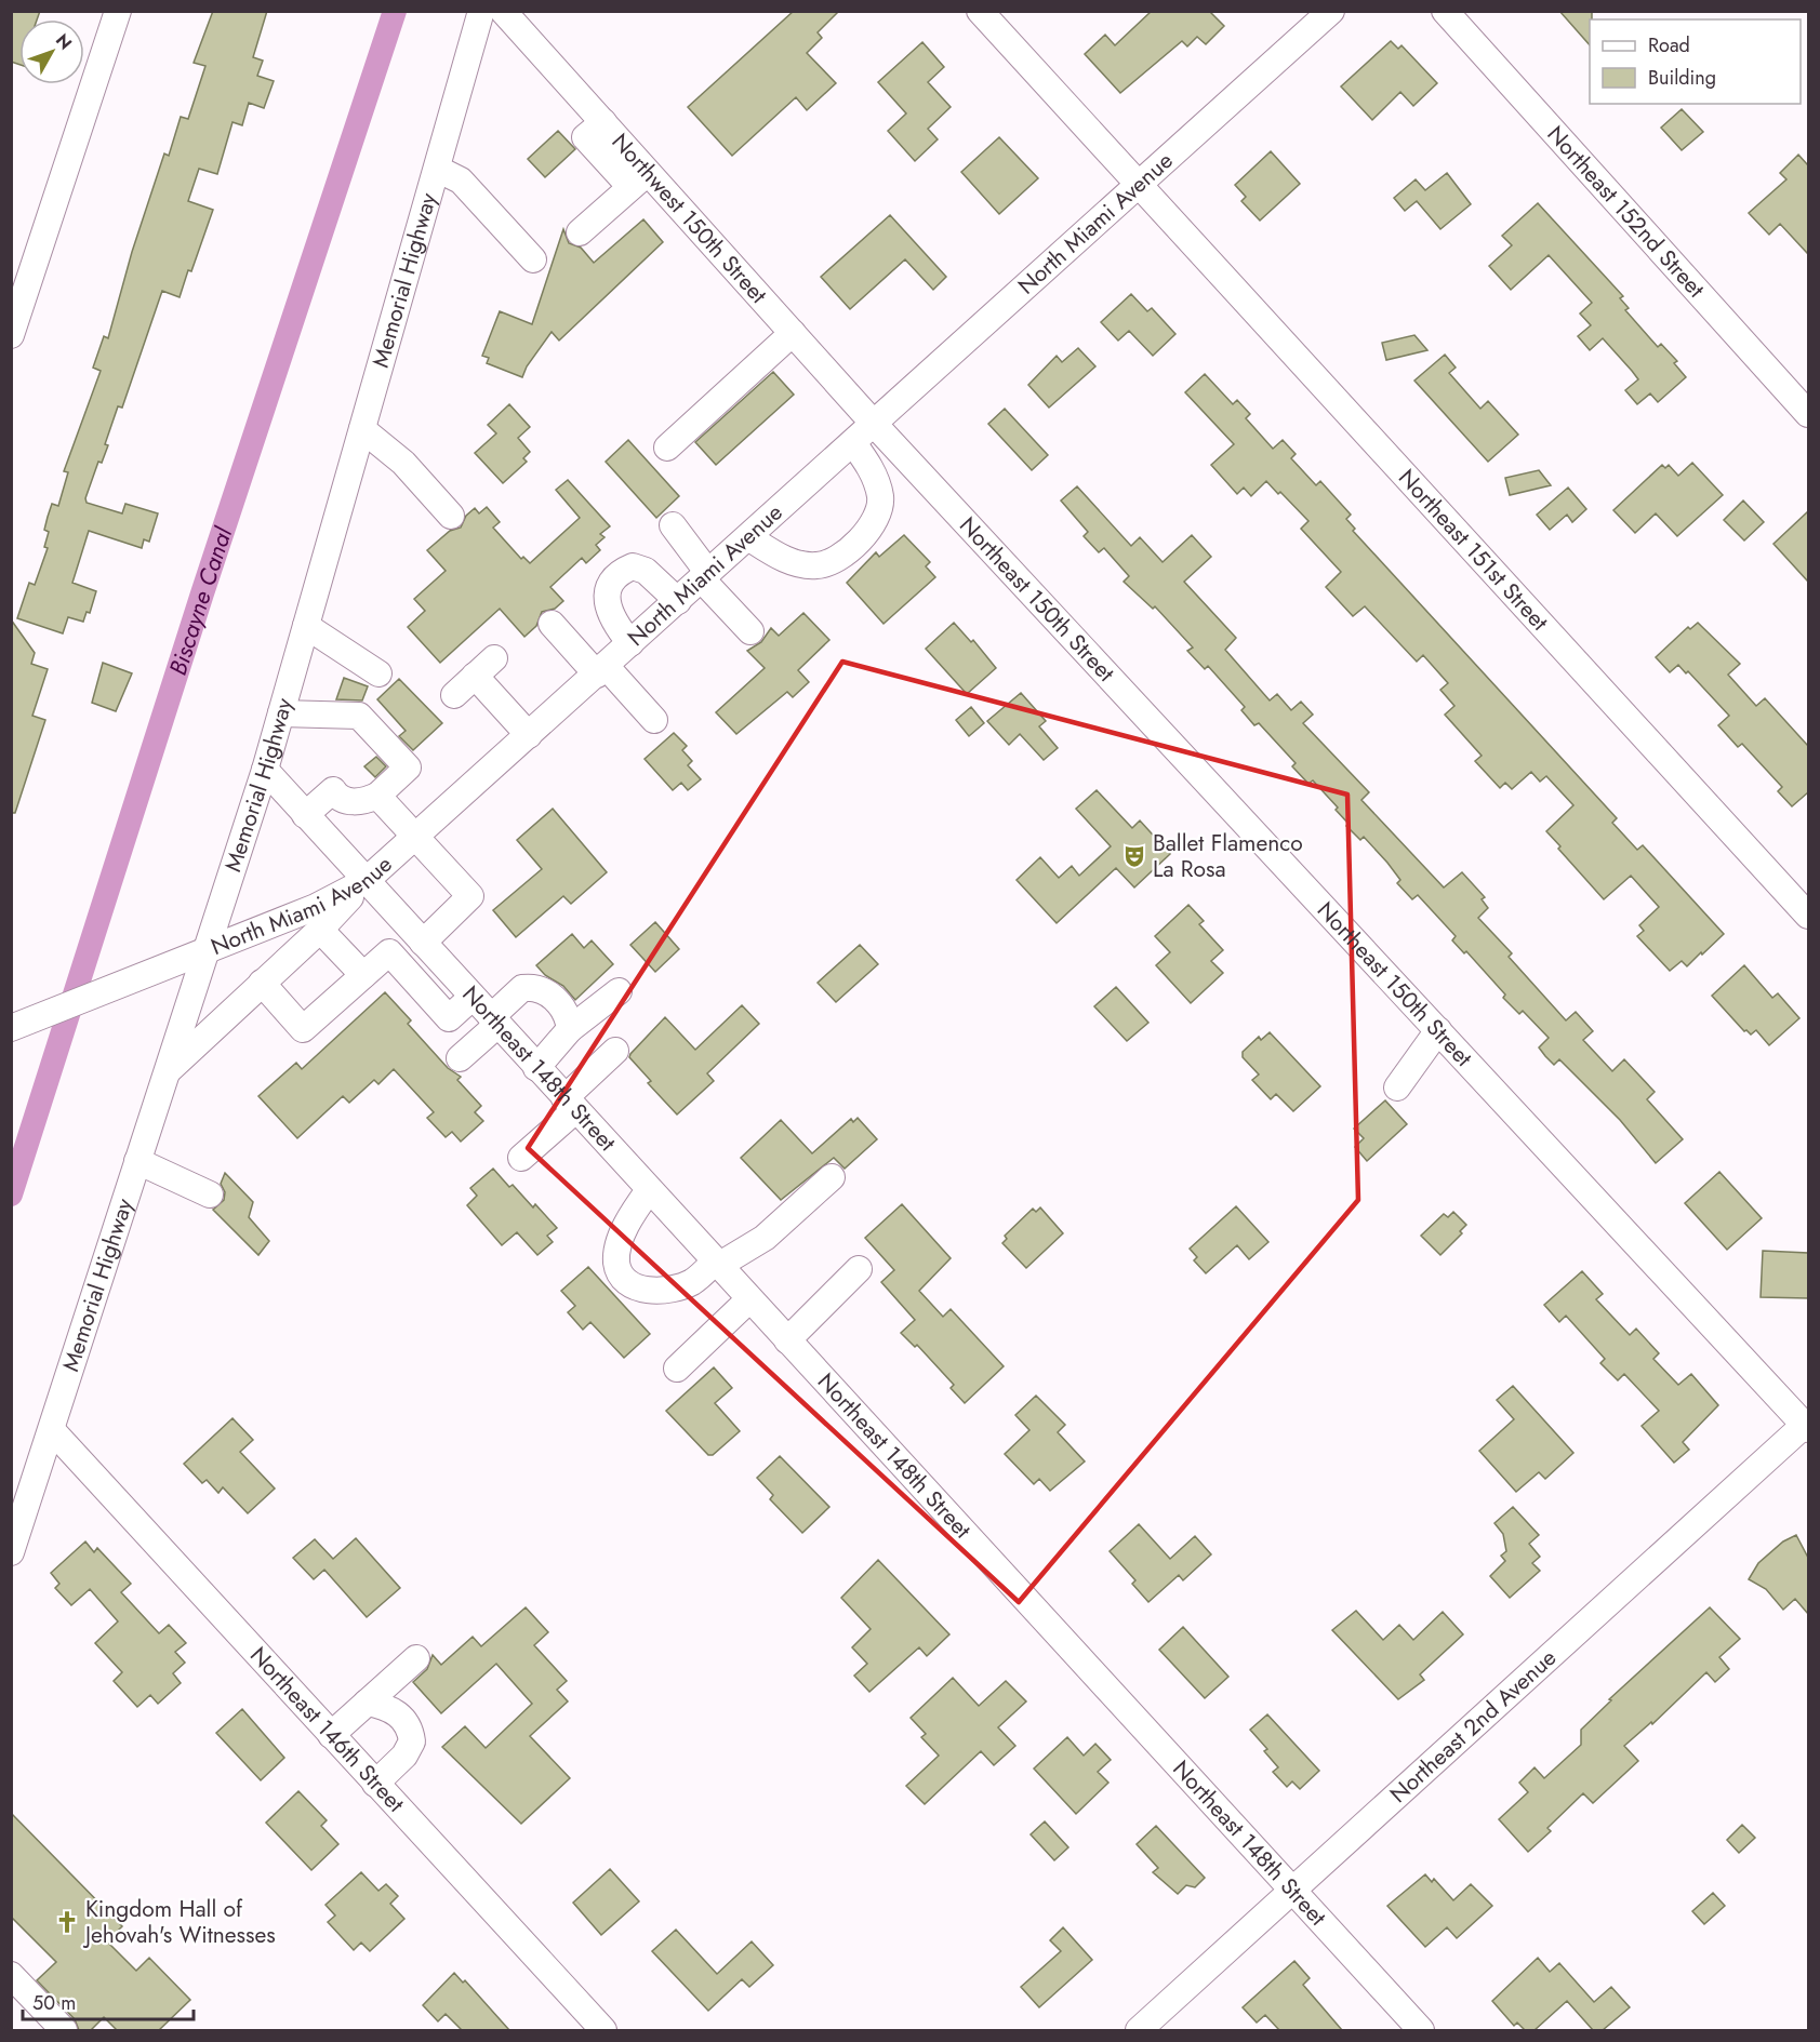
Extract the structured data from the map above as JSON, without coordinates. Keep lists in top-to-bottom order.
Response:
{
  "streets": {
    "street": [
      "Northeast 152nd Street",
      "Northwest 150th Street",
      "North Miami Avenue",
      "Memorial Highway",
      "Northeast 151st Street",
      "Northeast 150th Street",
      "Northeast 148th Street",
      "Northeast 2nd Avenue",
      "Northeast 146th Street"
    ]
  },
  "crossings": [
    ["Northwest 150th Street", "North Miami Avenue"],
    ["Northwest 150th Street", "Northeast 150th Street"],
    ["North Miami Avenue", "Memorial Highway"],
    ["North Miami Avenue", "Northeast 151st Street"],
    ["North Miami Avenue", "Northeast 150th Street"],
    ["North Miami Avenue", "Northeast 148th Street"],
    ["Memorial Highway", "Northeast 148th Street"],
    ["Memorial Highway", "Northeast 146th Street"],
    ["Northeast 150th Street", "Northeast 2nd Avenue"],
    ["Northeast 148th Street", "Northeast 2nd Avenue"]
  ],
  "water": ["Biscayne Canal"],
  "places": {
    "theatre": ["Ballet Flamenco La Rosa"],
    "church": ["Kingdom Hall of Jehovah's Witnesses"]
  },
  "legend": ["Road", "Building"],
  "scale_bar": "50 m",
  "north": "top right"
}
